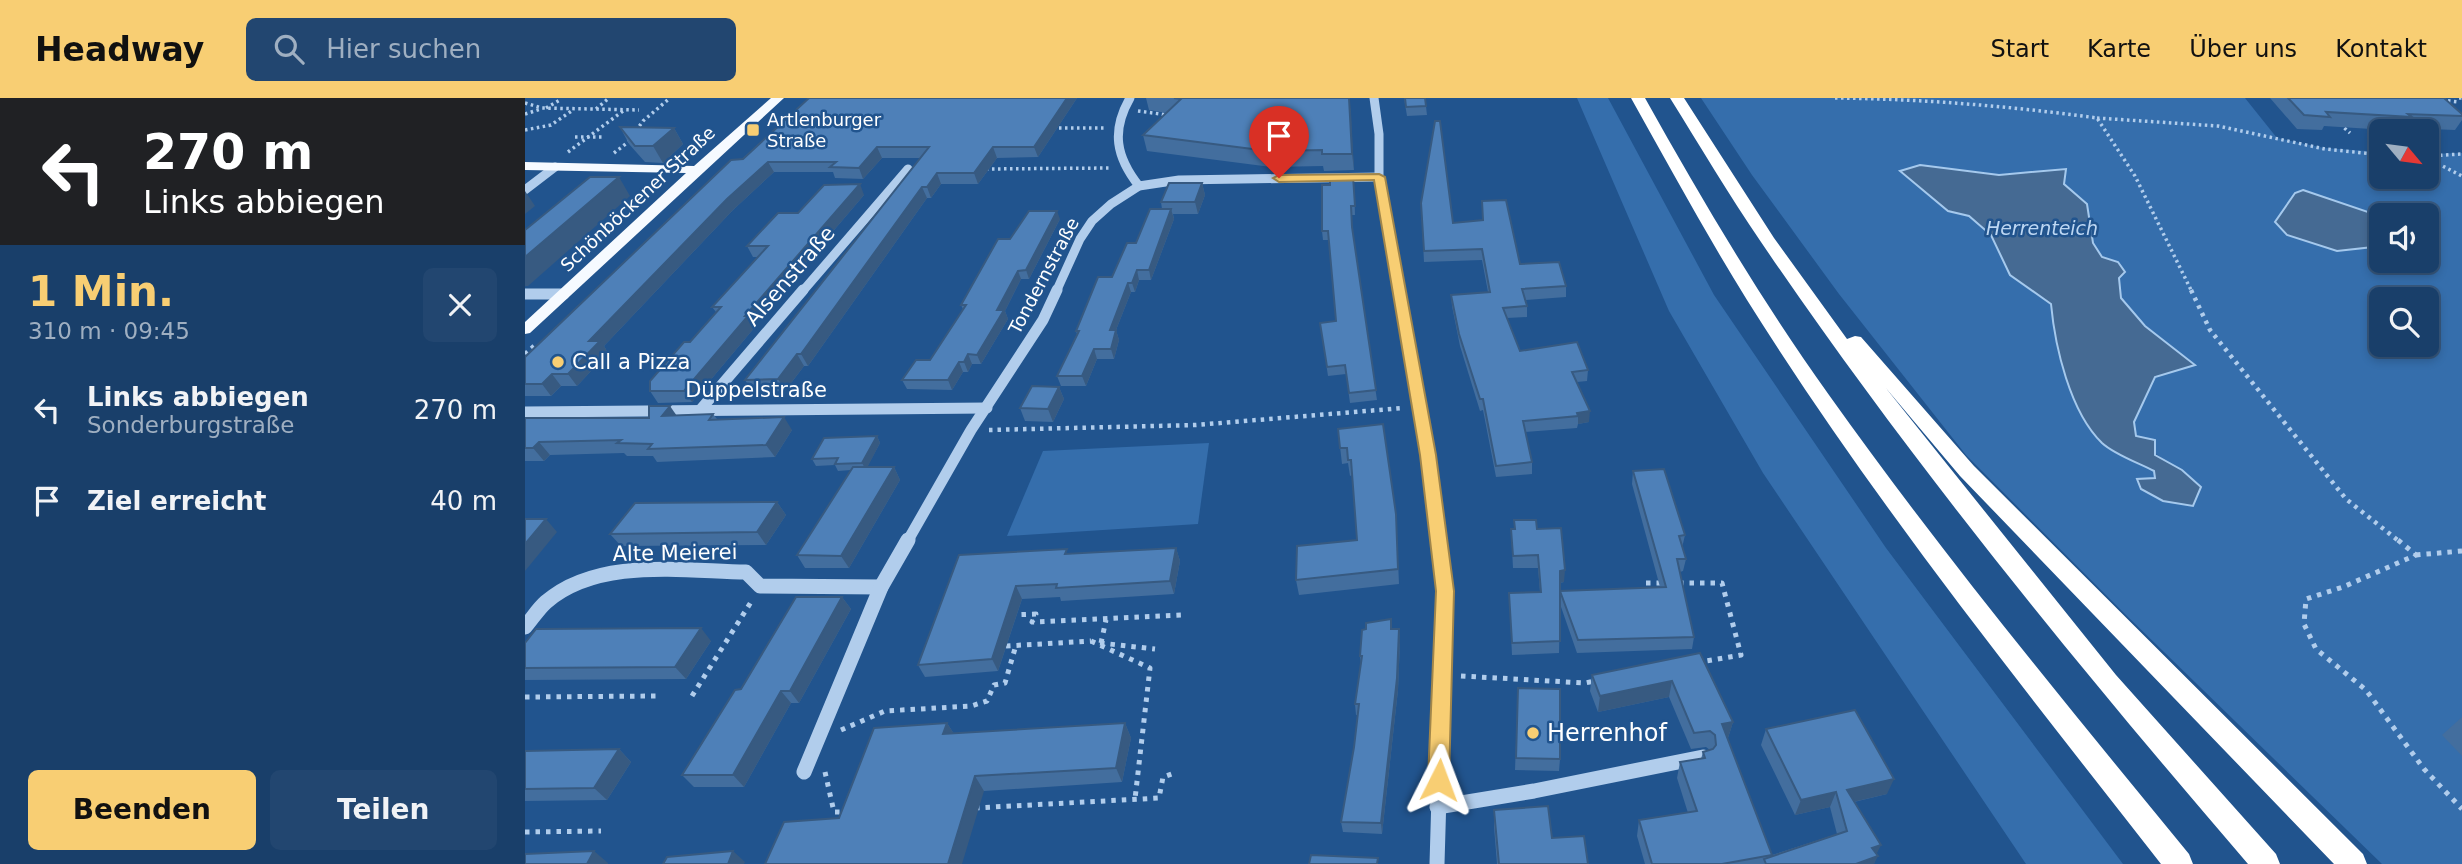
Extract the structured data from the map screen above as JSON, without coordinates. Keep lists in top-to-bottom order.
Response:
{
  "streets": {
    "main road": ["Schönböckener Straße"],
    "street": [
      "Alsenstraße",
      "Tondernstraße",
      "Düppelstraße",
      "Alte Meierei"
    ]
  },
  "crossings": [
    ["Alsenstraße", "Düppelstraße"],
    ["Tondernstraße", "Düppelstraße"]
  ],
  "water": ["Herrenteich"],
  "places": {
    "transit": ["Artlenburger Straße"],
    "other": ["Call a Pizza", "Herrenhof"]
  },
  "north": "bottom right",
  "page": {
    "header": "Headway",
    "search": "Hier suchen",
    "nav": [
      "Start",
      "Karte",
      "Über uns",
      "Kontakt"
    ],
    "turn": ["270 m", "Links abbiegen"],
    "heading": ["1 Min.", "310 m · 09:45"],
    "list": [
      {
        "name": "Links abbiegen",
        "note": "Sonderburgstraße",
        "value": "270 m"
      },
      {
        "name": "Ziel erreicht",
        "value": "40 m"
      }
    ],
    "buttons": ["Beenden", "Teilen"]
  }
}
